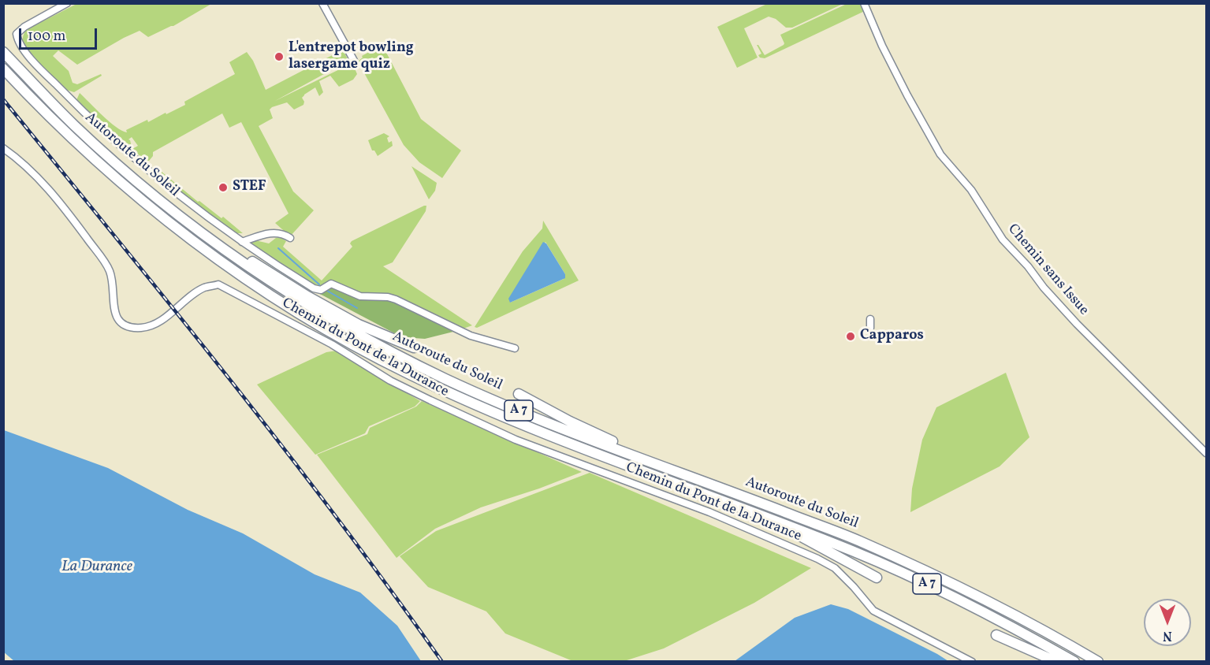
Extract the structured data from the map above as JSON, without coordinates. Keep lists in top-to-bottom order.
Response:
{
  "streets": {
    "highway": ["Autoroute du Soleil", "A 7"],
    "street": ["Chemin sans Issue", "Chemin du Pont de la Durance"]
  },
  "water": ["La Durance"],
  "places": ["L'entrepot bowling lasergame quiz", "STEF", "Capparos"],
  "scale_bar": "100 m",
  "north": "bottom"
}
